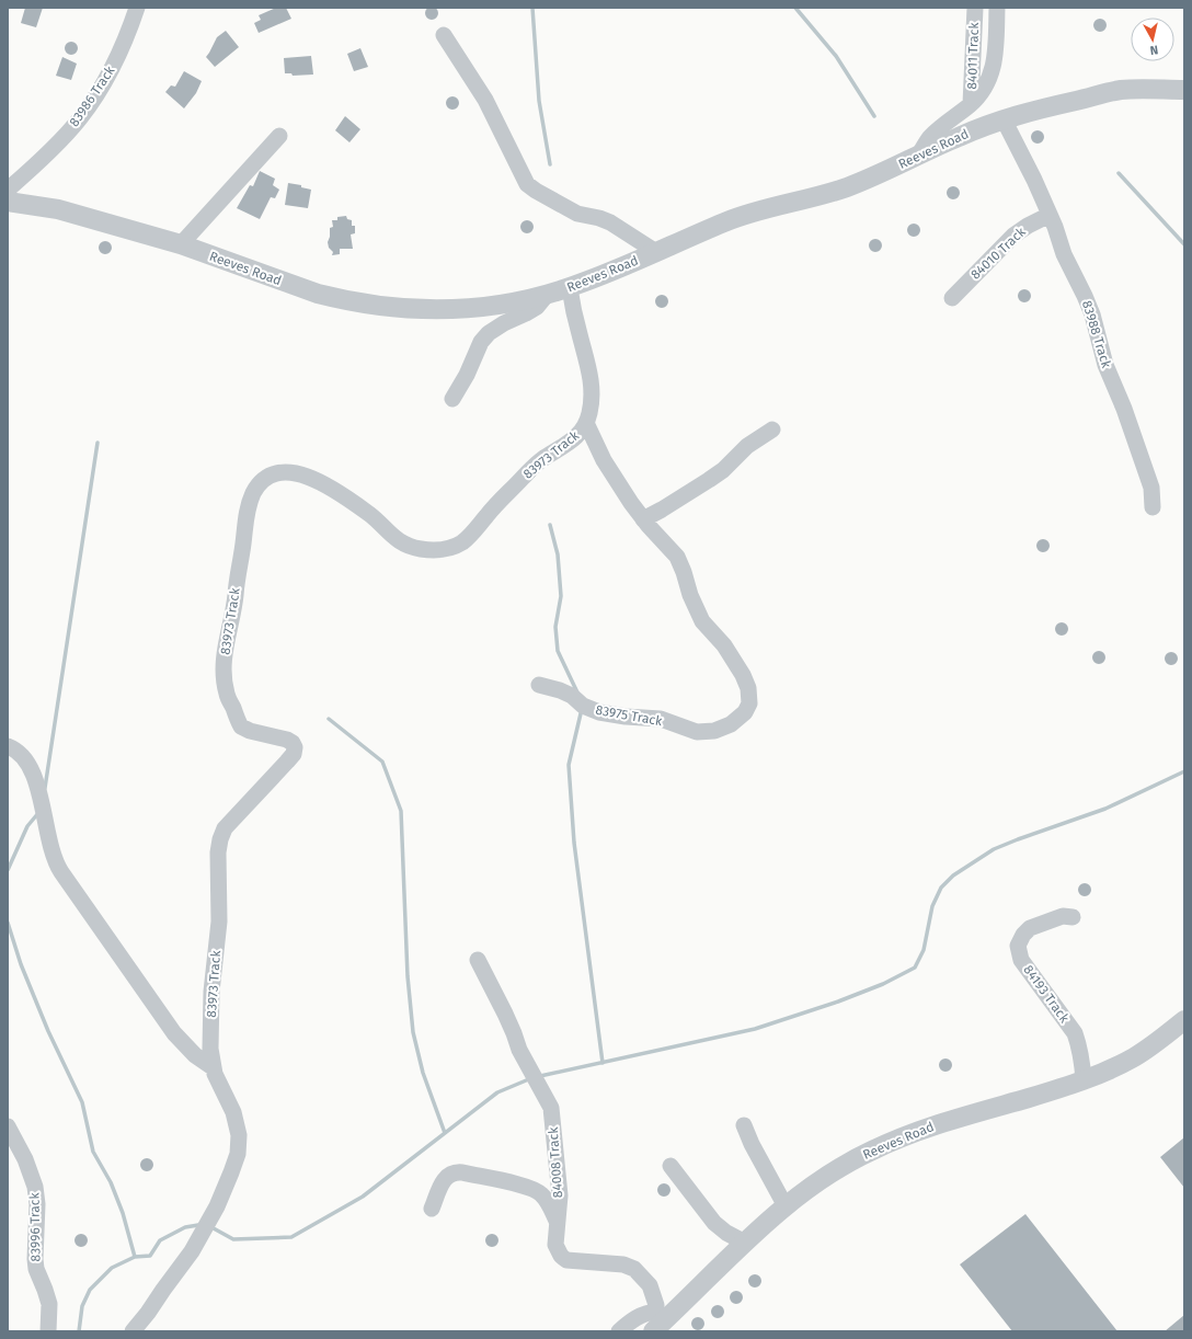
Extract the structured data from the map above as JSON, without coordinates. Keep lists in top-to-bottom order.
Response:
{
  "streets": {
    "street": [
      "84011 Track",
      "83986 Track",
      "Reeves Road",
      "84010 Track",
      "83988 Track",
      "83973 Track",
      "83975 Track",
      "84193 Track",
      "84008 Track",
      "83996 Track"
    ]
  },
  "crossings": [
    ["Reeves Road", "83988 Track"],
    ["Reeves Road", "83973 Track"],
    ["Reeves Road", "84193 Track"],
    ["Reeves Road", "84008 Track"],
    ["84010 Track", "83988 Track"],
    ["83973 Track", "83975 Track"]
  ],
  "north": "bottom"
}
